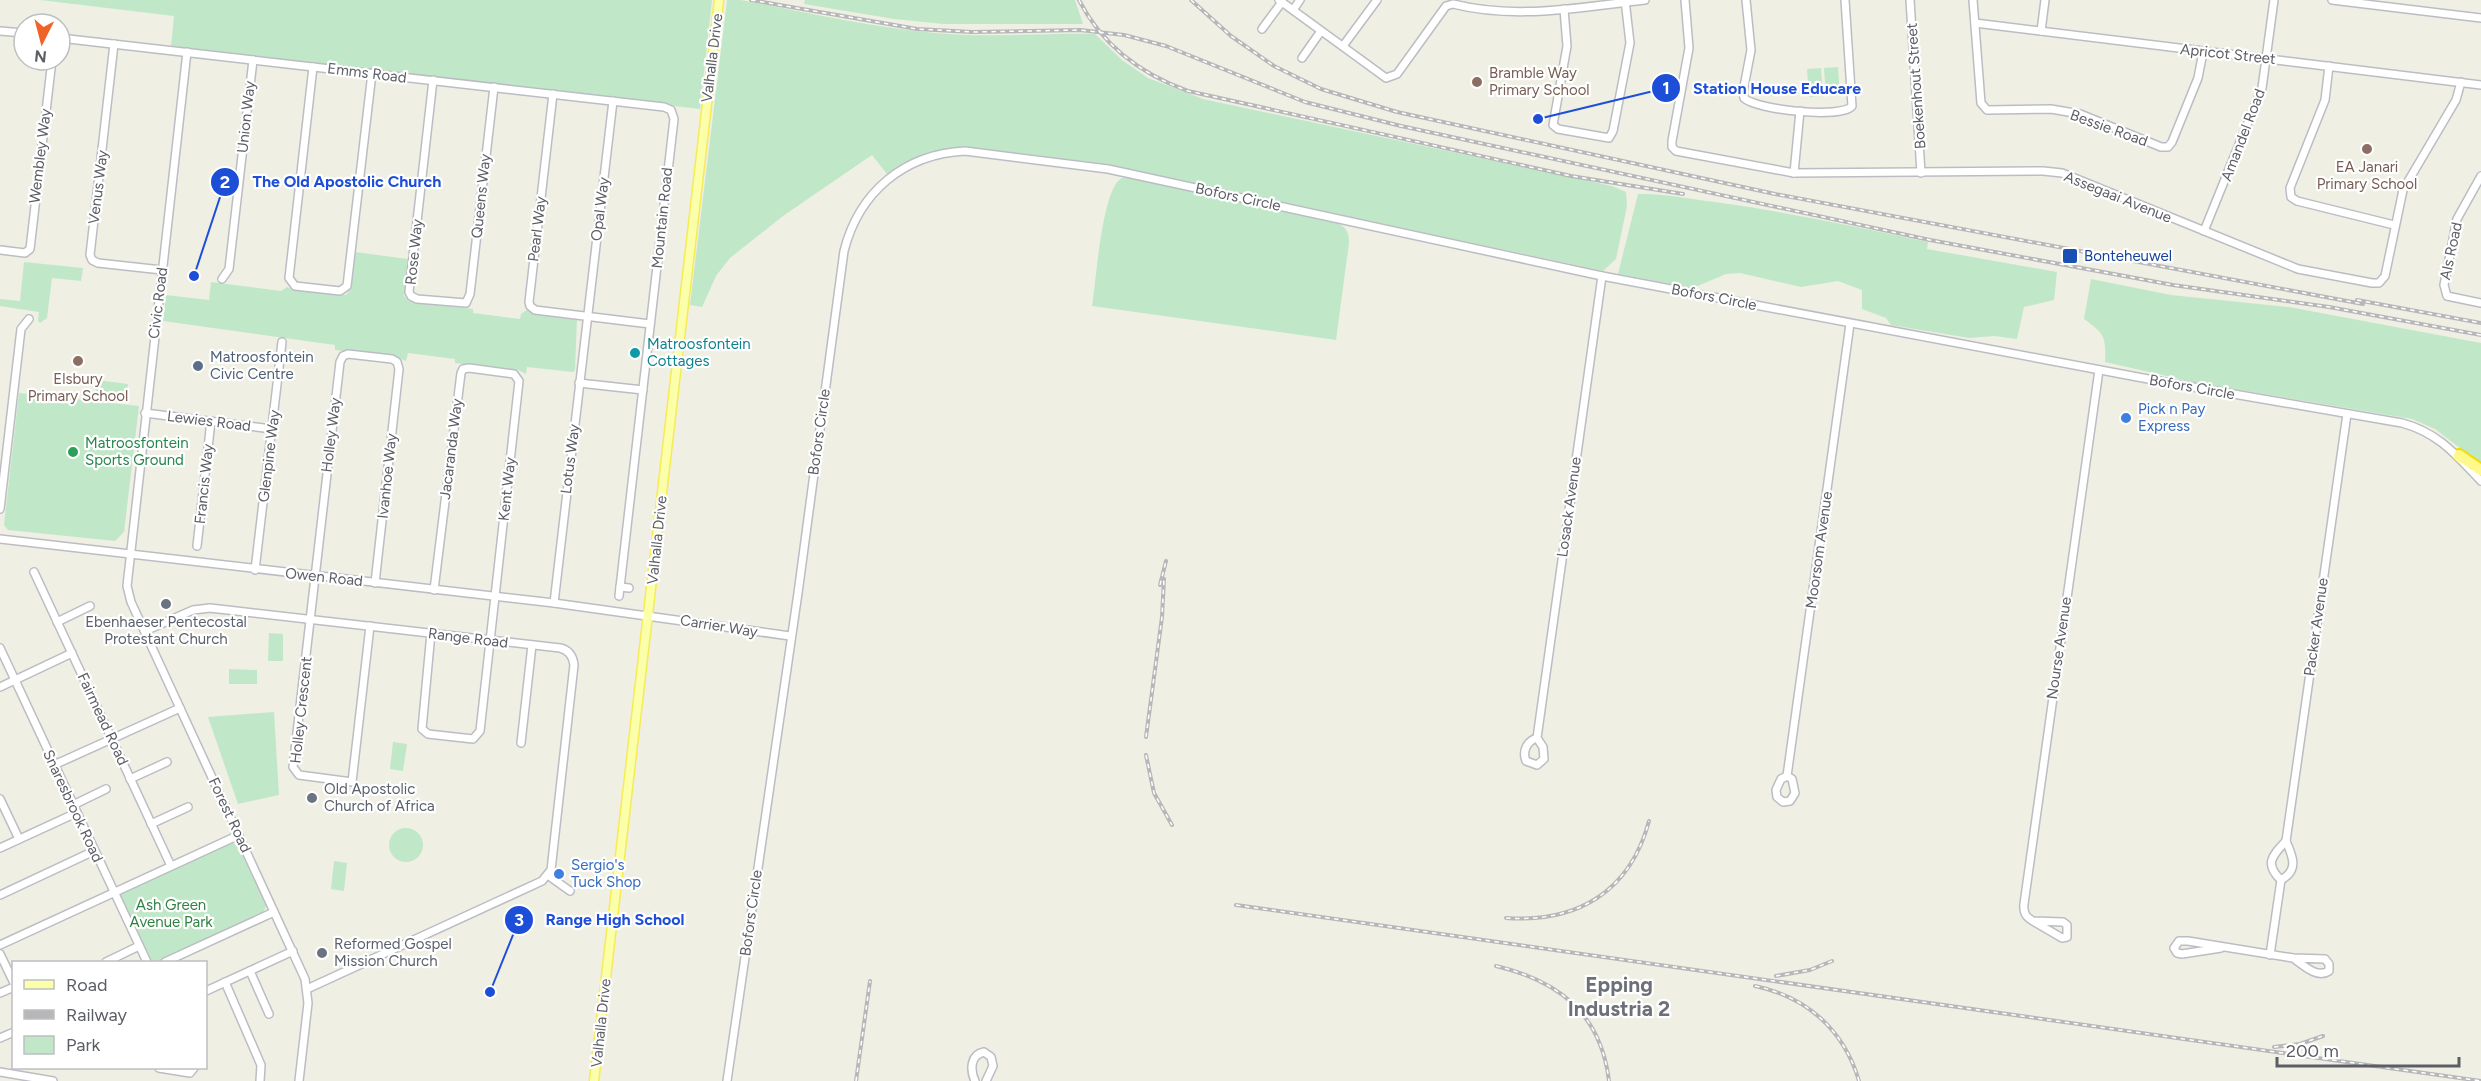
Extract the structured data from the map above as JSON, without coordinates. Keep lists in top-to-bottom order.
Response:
{
  "streets": {
    "main road": ["Valhalla Drive"],
    "street": [
      "Apricot Street",
      "Emms Road",
      "Boekenhout Street",
      "Union Way",
      "Bessie Road",
      "Amandel Road",
      "Wembley Way",
      "Venus Way",
      "Queens Way",
      "Bofors Circle",
      "Assegaai Avenue",
      "Opal Way",
      "Mountain Road",
      "Pearl Way",
      "Als Road",
      "Rose Way",
      "Civic Road",
      "Lewies Road",
      "Holley Way",
      "Jacaranda Way",
      "Glenpine Way",
      "Lotus Way",
      "Ivanhoe Way",
      "Francis Way",
      "Kent Way",
      "Losack Avenue",
      "Moorsom Avenue",
      "Owen Road",
      "Carrier Way",
      "Packer Avenue",
      "Range Road",
      "Nourse Avenue",
      "Holley Crescent",
      "Fairmead Road",
      "Snaresbrook Road",
      "Forest Road"
    ]
  },
  "crossings": [
    ["Apricot Street", "Bessie Road"],
    ["Apricot Street", "Amandel Road"],
    ["Apricot Street", "Assegaai Avenue"],
    ["Valhalla Drive", "Owen Road"],
    ["Valhalla Drive", "Carrier Way"],
    ["Emms Road", "Union Way"],
    ["Emms Road", "Venus Way"],
    ["Emms Road", "Queens Way"],
    ["Emms Road", "Opal Way"],
    ["Emms Road", "Mountain Road"],
    ["Emms Road", "Pearl Way"],
    ["Emms Road", "Rose Way"],
    ["Emms Road", "Civic Road"],
    ["Boekenhout Street", "Assegaai Avenue"],
    ["Amandel Road", "Assegaai Avenue"],
    ["Venus Way", "Civic Road"],
    ["Queens Way", "Rose Way"],
    ["Bofors Circle", "Losack Avenue"],
    ["Bofors Circle", "Moorsom Avenue"],
    ["Bofors Circle", "Carrier Way"],
    ["Bofors Circle", "Packer Avenue"],
    ["Bofors Circle", "Nourse Avenue"],
    ["Opal Way", "Pearl Way"],
    ["Opal Way", "Lotus Way"],
    ["Pearl Way", "Lotus Way"],
    ["Civic Road", "Lewies Road"],
    ["Civic Road", "Owen Road"],
    ["Civic Road", "Forest Road"],
    ["Lewies Road", "Glenpine Way"],
    ["Lewies Road", "Francis Way"],
    ["Holley Way", "Ivanhoe Way"],
    ["Holley Way", "Owen Road"],
    ["Holley Way", "Holley Crescent"],
    ["Jacaranda Way", "Kent Way"],
    ["Jacaranda Way", "Owen Road"],
    ["Glenpine Way", "Owen Road"],
    ["Lotus Way", "Owen Road"],
    ["Ivanhoe Way", "Owen Road"],
    ["Kent Way", "Owen Road"],
    ["Kent Way", "Range Road"],
    ["Owen Road", "Carrier Way"],
    ["Owen Road", "Holley Crescent"],
    ["Owen Road", "Forest Road"],
    ["Range Road", "Holley Crescent"],
    ["Range Road", "Forest Road"]
  ],
  "districts": ["Epping Industria 2"],
  "parks": ["Ash Green Avenue Park"],
  "places": {
    "other": [
      "Bramble Way Primary School",
      "Station House Educare",
      "EA Janari Primary School",
      "The Old Apostolic Church",
      "Matroosfontein Cottages",
      "Elsbury Primary School",
      "Matroosfontein Civic Centre",
      "Pick n Pay Express",
      "Matroosfontein Sports Ground",
      "Ebenhaeser Pentecostal Protestant Church",
      "Old Apostolic Church of Africa",
      "Sergio's Tuck Shop",
      "Reformed Gospel Mission Church",
      "Range High School"
    ],
    "transit": ["Bonteheuwel"]
  },
  "legend": ["Road", "Railway", "Park"],
  "scale_bar": "200 m",
  "north": "bottom"
}
